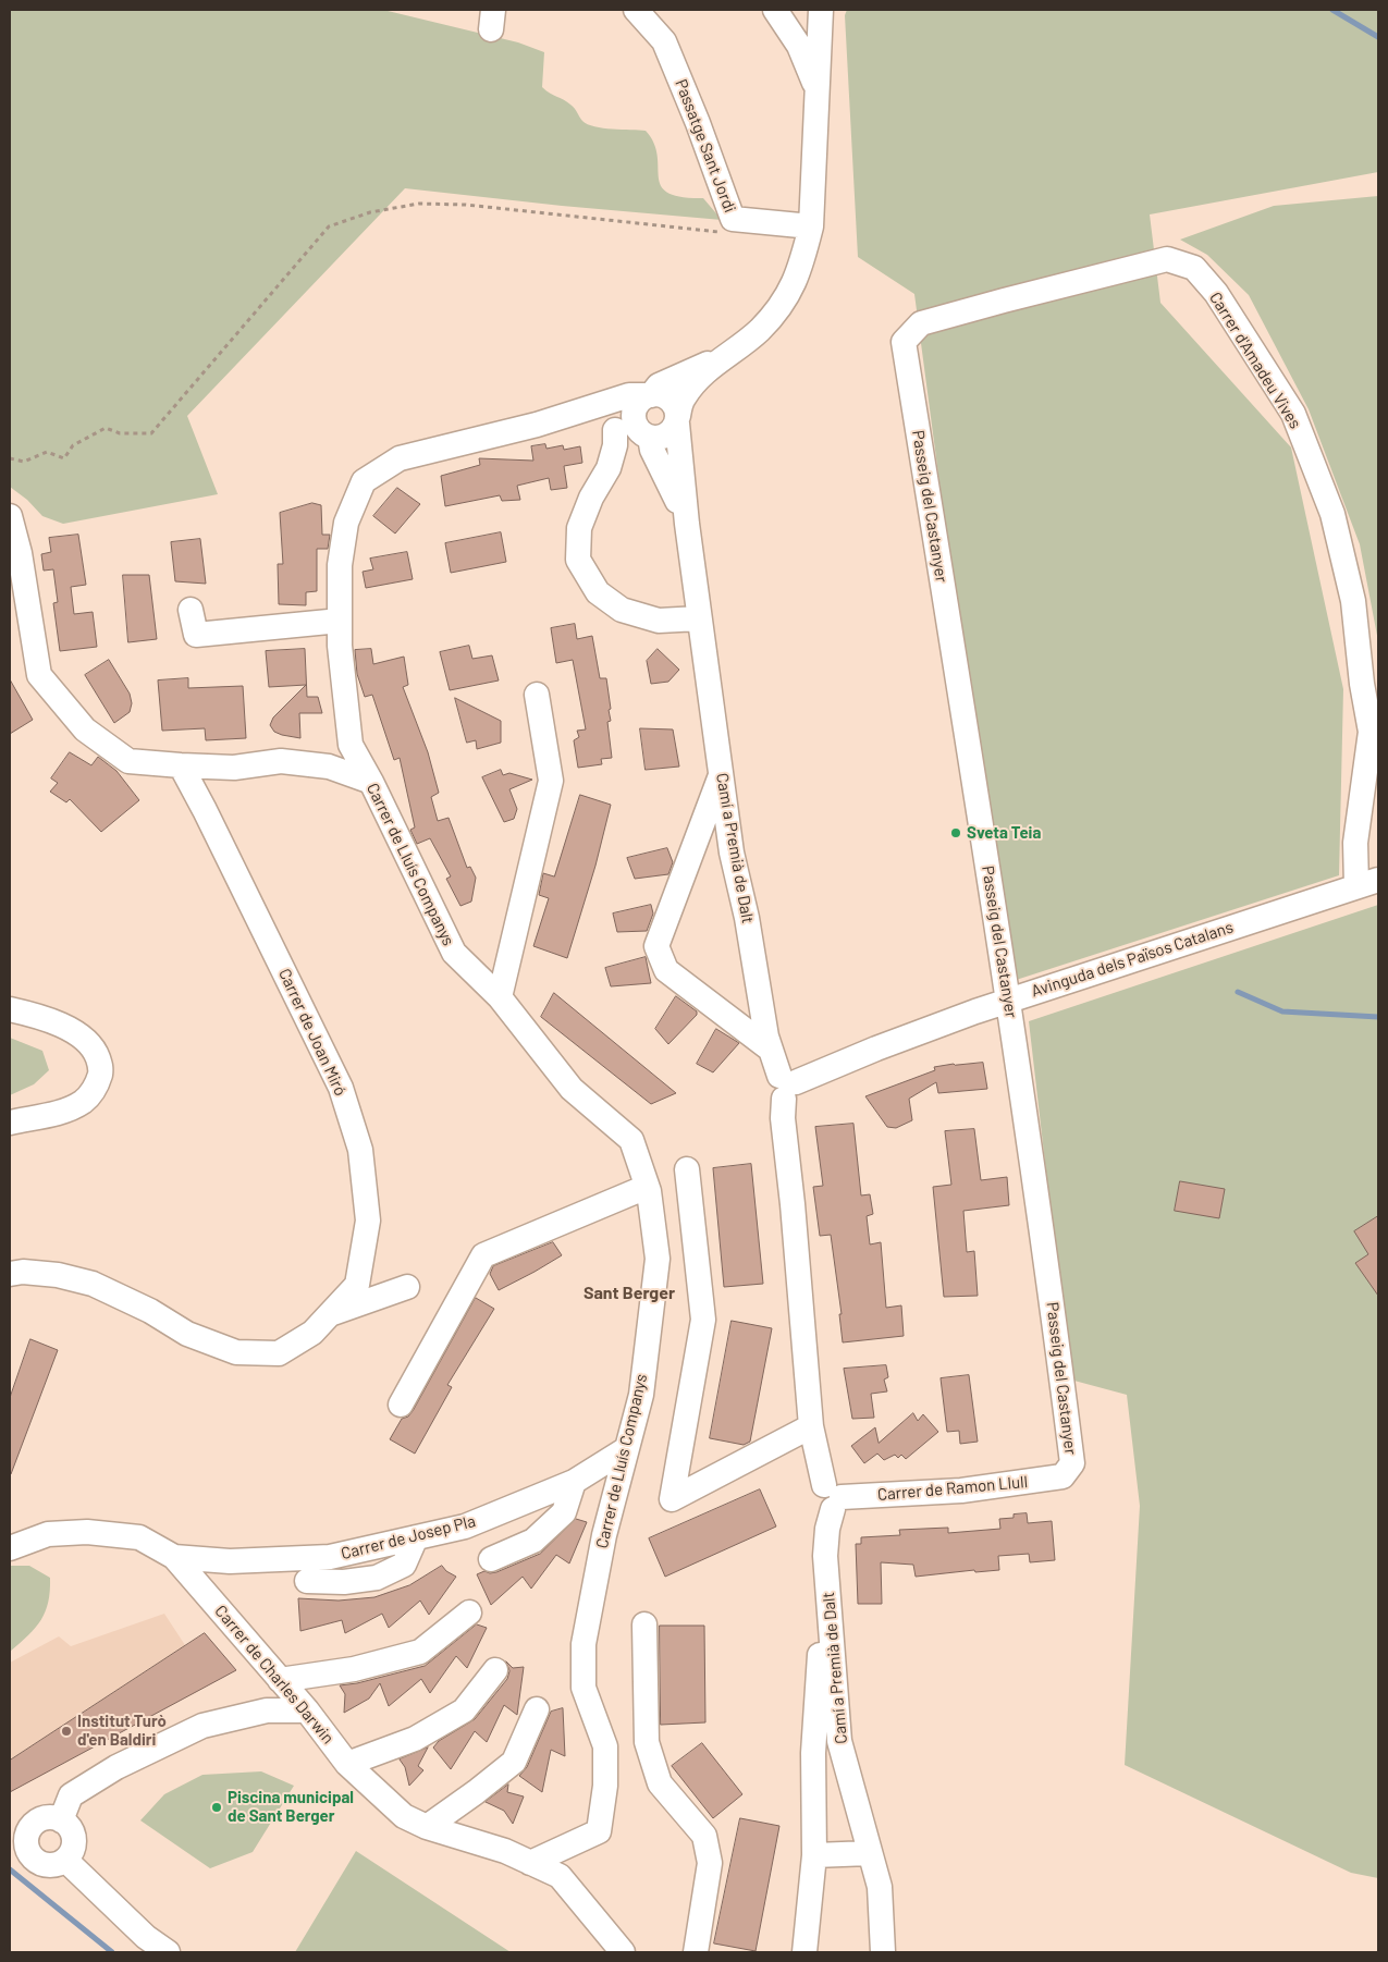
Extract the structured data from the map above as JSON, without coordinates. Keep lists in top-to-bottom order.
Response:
{
  "streets": {
    "street": [
      "Passatge Sant Jordi",
      "Carrer d'Amadeu Vives",
      "Passeig del Castanyer",
      "Camí a Premià de Dalt",
      "Carrer de Lluís Companys",
      "Avinguda dels Països Catalans",
      "Carrer de Joan Miró",
      "Carrer de Ramon Llull",
      "Carrer de Josep Pla",
      "Carrer de Charles Darwin"
    ]
  },
  "crossings": [
    ["Passatge Sant Jordi", "Camí a Premià de Dalt"],
    ["Carrer d'Amadeu Vives", "Passeig del Castanyer"],
    ["Carrer d'Amadeu Vives", "Avinguda dels Països Catalans"],
    ["Passeig del Castanyer", "Avinguda dels Països Catalans"],
    ["Passeig del Castanyer", "Carrer de Ramon Llull"],
    ["Camí a Premià de Dalt", "Avinguda dels Països Catalans"],
    ["Camí a Premià de Dalt", "Carrer de Ramon Llull"],
    ["Carrer de Lluís Companys", "Carrer de Josep Pla"],
    ["Carrer de Lluís Companys", "Carrer de Charles Darwin"],
    ["Carrer de Josep Pla", "Carrer de Charles Darwin"]
  ],
  "districts": ["Sant Berger"],
  "places": ["Sveta Teia", "Institut Turò d'en Baldiri", "Piscina municipal de Sant Berger"]
}
